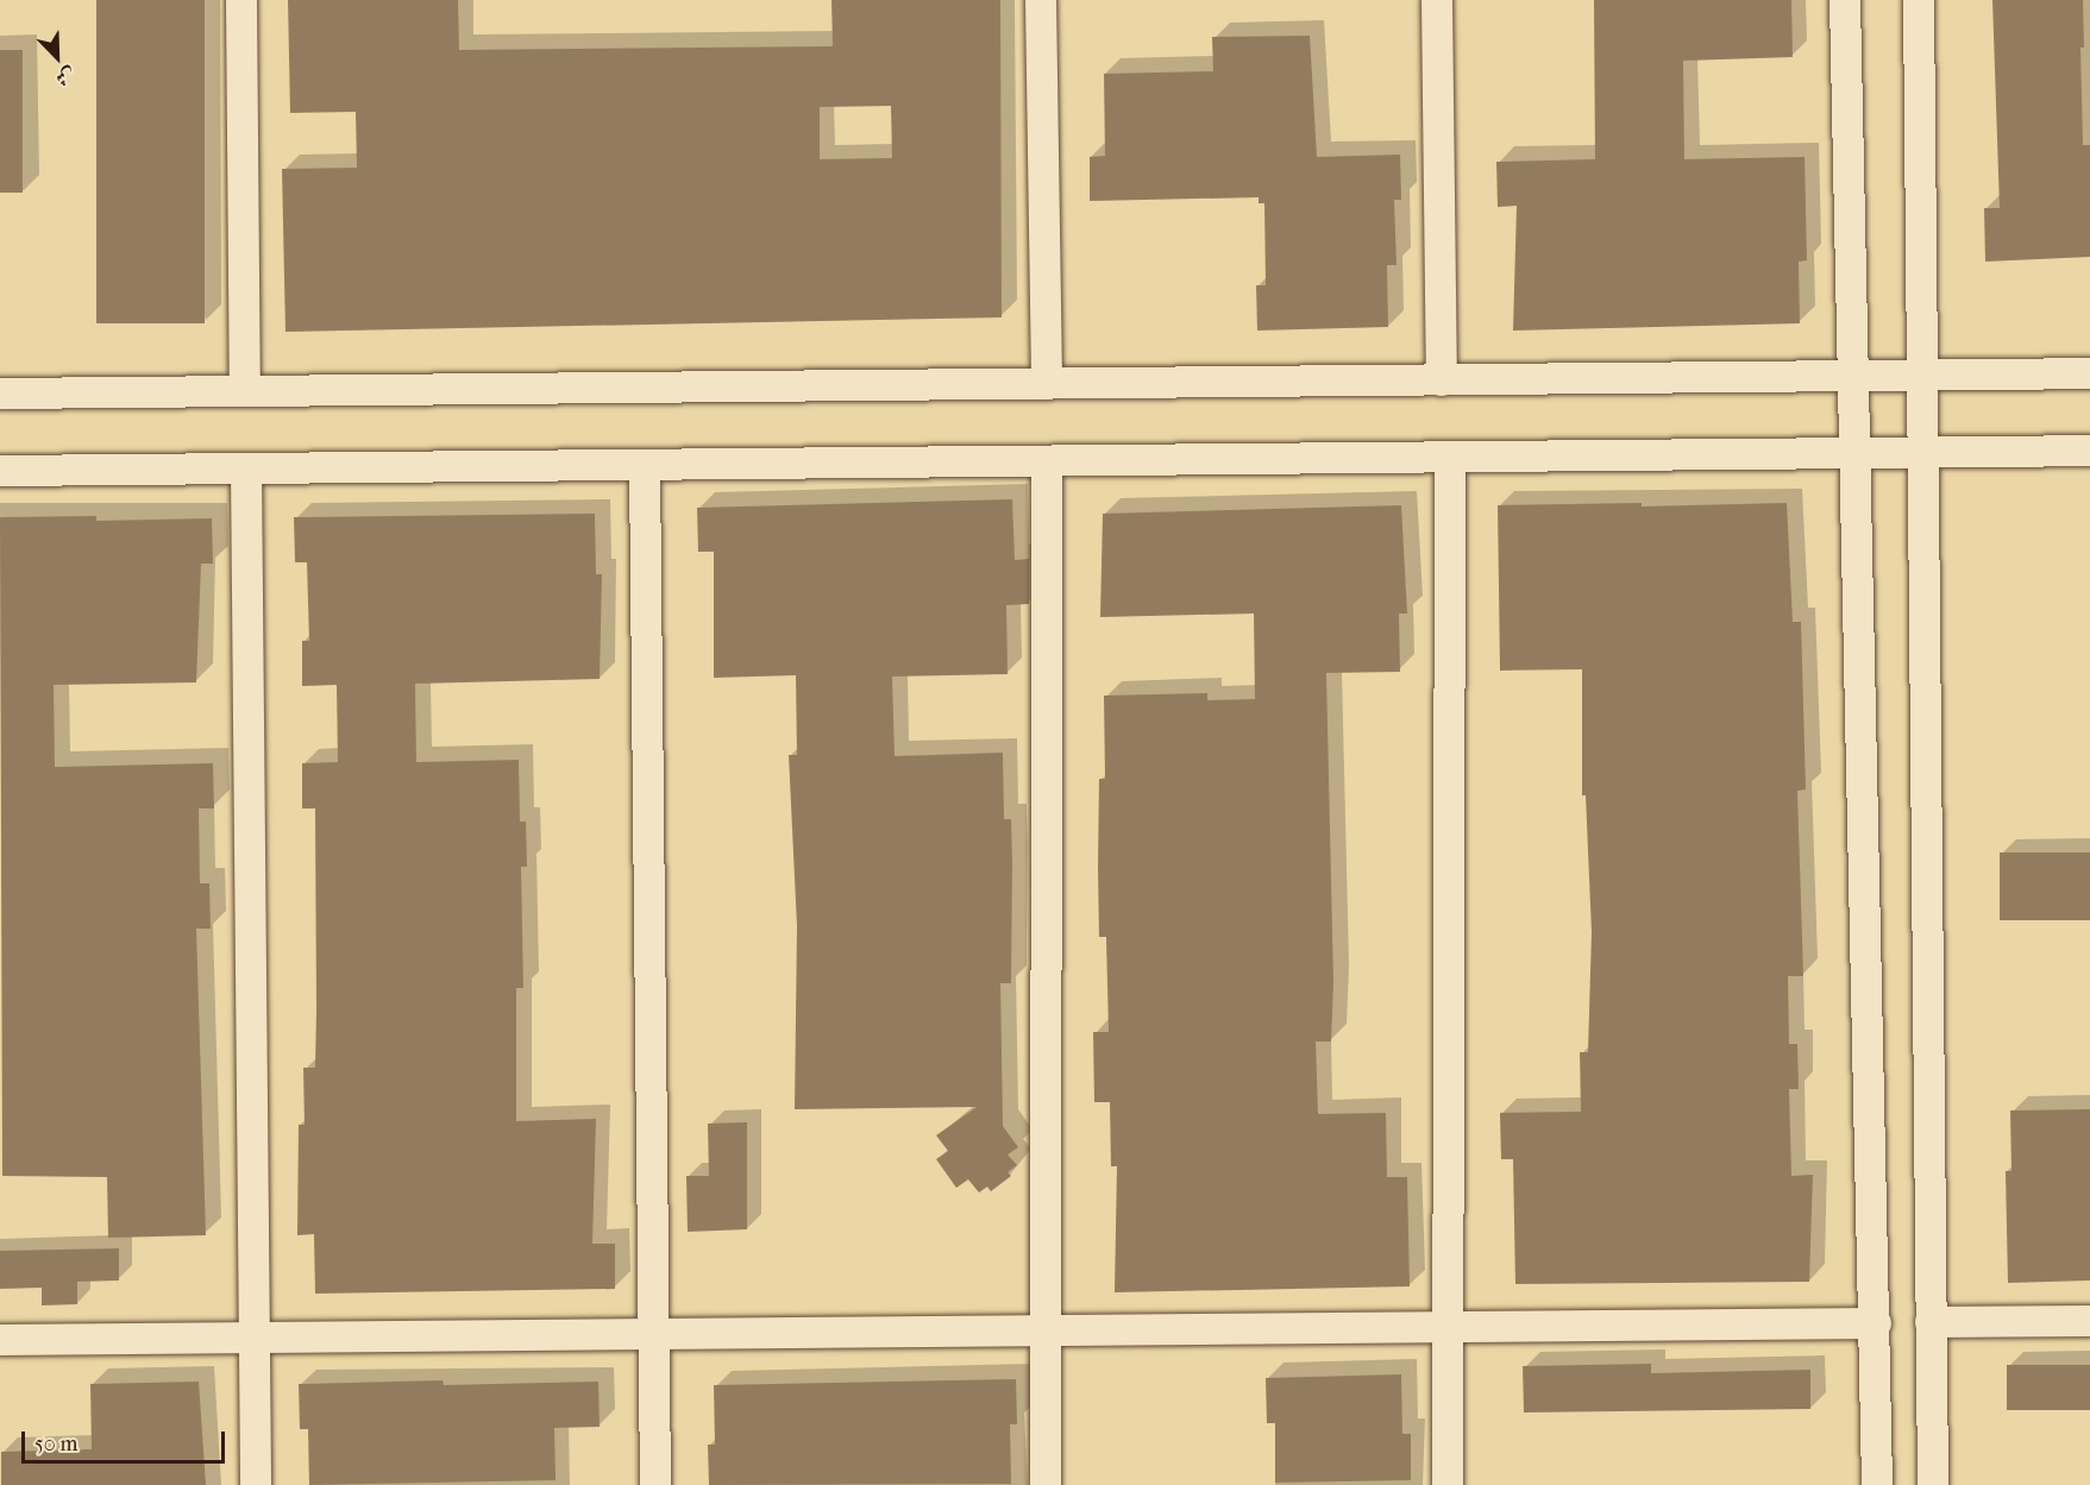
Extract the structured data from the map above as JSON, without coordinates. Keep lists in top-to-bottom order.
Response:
{
  "scale_bar": "50 m",
  "north": "bottom right"
}
